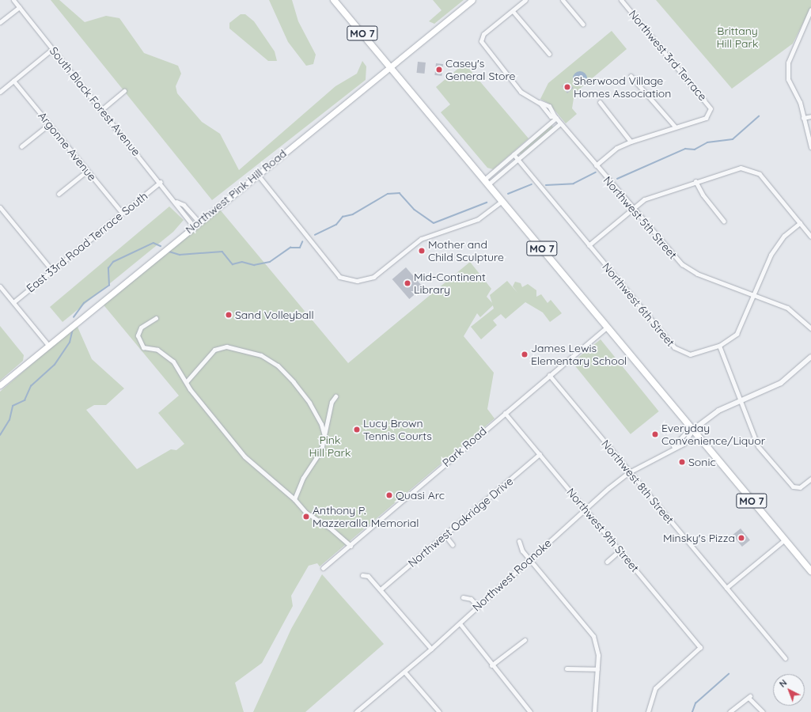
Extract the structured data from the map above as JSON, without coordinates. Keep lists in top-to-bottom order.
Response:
{
  "streets": {
    "main road": ["MO 7", "Northwest Pink Hill Road"],
    "street": [
      "Northwest 3rd Terrace",
      "South Black Forest Avenue",
      "Argonne Avenue",
      "Northwest 5th Street",
      "East 33rd Road Terrace South",
      "Northwest 6th Street",
      "Park Road",
      "Northwest 8th Street",
      "Northwest Oakridge Drive",
      "Northwest 9th Street",
      "Northwest Roanoke"
    ]
  },
  "crossings": [
    ["MO 7", "Northwest Pink Hill Road"],
    ["MO 7", "Park Road"],
    ["MO 7", "Northwest Roanoke"],
    ["South Black Forest Avenue", "Northwest Pink Hill Road"],
    ["South Black Forest Avenue", "East 33rd Road Terrace South"],
    ["Argonne Avenue", "East 33rd Road Terrace South"],
    ["Northwest 5th Street", "Northwest 6th Street"],
    ["Park Road", "Northwest 8th Street"],
    ["Park Road", "Northwest 9th Street"],
    ["Northwest 8th Street", "Northwest Roanoke"],
    ["Northwest Oakridge Drive", "Northwest 9th Street"],
    ["Northwest 9th Street", "Northwest Roanoke"]
  ],
  "parks": ["Brittany Hill Park", "Pink Hill Park"],
  "places": [
    "Casey's General Store",
    "Sherwood Village Homes Association",
    "Mother and Child Sculpture",
    "Mid-Continent Library",
    "Sand Volleyball",
    "James Lewis Elementary School",
    "Lucy Brown Tennis Courts",
    "Everyday Convenience/Liquor",
    "Sonic",
    "Quasi Arc",
    "Anthony P. Mazzeralla Memorial",
    "Minsky's Pizza"
  ],
  "north": "top left"
}
